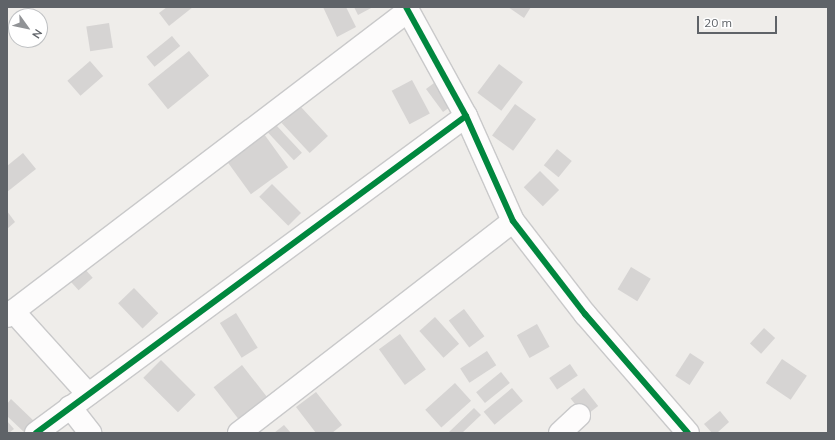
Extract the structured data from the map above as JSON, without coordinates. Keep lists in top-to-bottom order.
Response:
{
  "scale_bar": "20 m",
  "north": "bottom right"
}
